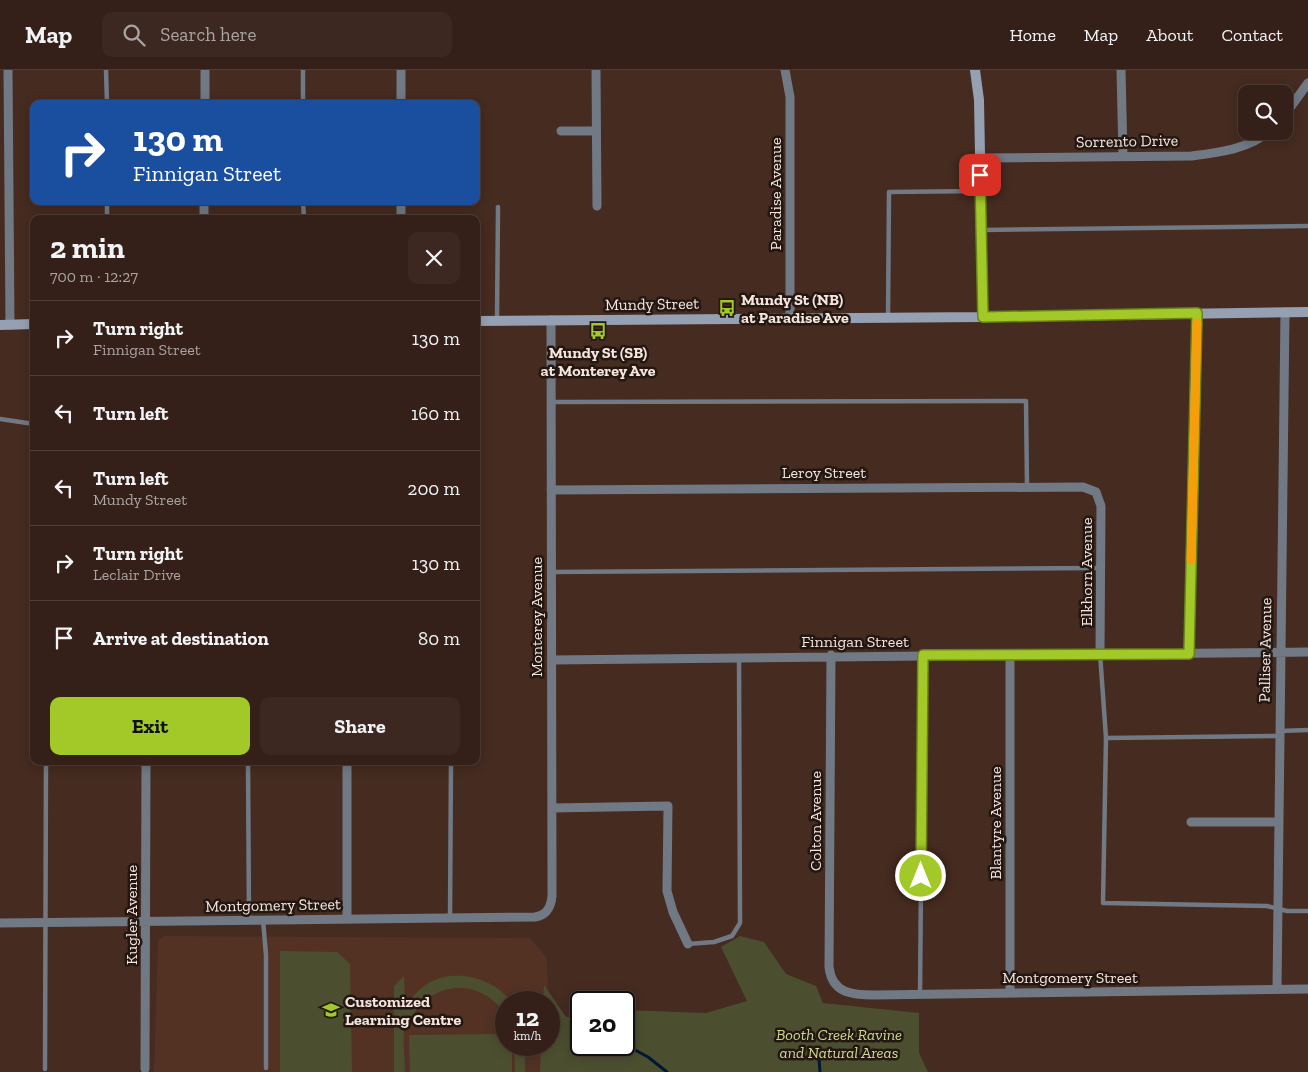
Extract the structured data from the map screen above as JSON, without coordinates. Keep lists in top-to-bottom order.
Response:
{
  "streets": {
    "street": [
      "Sorrento Drive",
      "Paradise Avenue",
      "Mundy Street",
      "Leroy Street",
      "Elkhorn Avenue",
      "Monterey Avenue",
      "Finnigan Street",
      "Palliser Avenue",
      "Colton Avenue",
      "Blantyre Avenue",
      "Montgomery Street",
      "Kugler Avenue"
    ]
  },
  "crossings": [
    ["Paradise Avenue", "Mundy Street"],
    ["Mundy Street", "Monterey Avenue"],
    ["Mundy Street", "Palliser Avenue"],
    ["Leroy Street", "Elkhorn Avenue"],
    ["Leroy Street", "Monterey Avenue"],
    ["Elkhorn Avenue", "Finnigan Street"],
    ["Monterey Avenue", "Finnigan Street"],
    ["Monterey Avenue", "Montgomery Street"],
    ["Finnigan Street", "Palliser Avenue"],
    ["Finnigan Street", "Colton Avenue"],
    ["Finnigan Street", "Blantyre Avenue"],
    ["Palliser Avenue", "Montgomery Street"],
    ["Colton Avenue", "Montgomery Street"],
    ["Blantyre Avenue", "Montgomery Street"],
    ["Montgomery Street", "Kugler Avenue"]
  ],
  "parks": ["Booth Creek Ravine and Natural Areas"],
  "places": {
    "bus stop": ["Mundy St (NB) at Paradise Ave", "Mundy St (SB) at Monterey Ave"],
    "school or university": ["Customized Learning Centre"]
  },
  "page": {
    "header": "Map",
    "search": "Search here",
    "nav": [
      "Home",
      "Map",
      "About",
      "Contact"
    ],
    "turn": ["130 m", "Finnigan Street"],
    "heading": ["2 min", "700 m · 12:27"],
    "list": [
      {
        "name": "Turn right",
        "note": "Finnigan Street",
        "value": "130 m"
      },
      {
        "name": "Turn left",
        "value": "160 m"
      },
      {
        "name": "Turn left",
        "note": "Mundy Street",
        "value": "200 m"
      },
      {
        "name": "Turn right",
        "note": "Leclair Drive",
        "value": "130 m"
      },
      {
        "name": "Arrive at destination",
        "value": "80 m"
      }
    ],
    "buttons": ["Exit", "Share"],
    "speed": "12 km/h",
    "limit": "20"
  }
}
